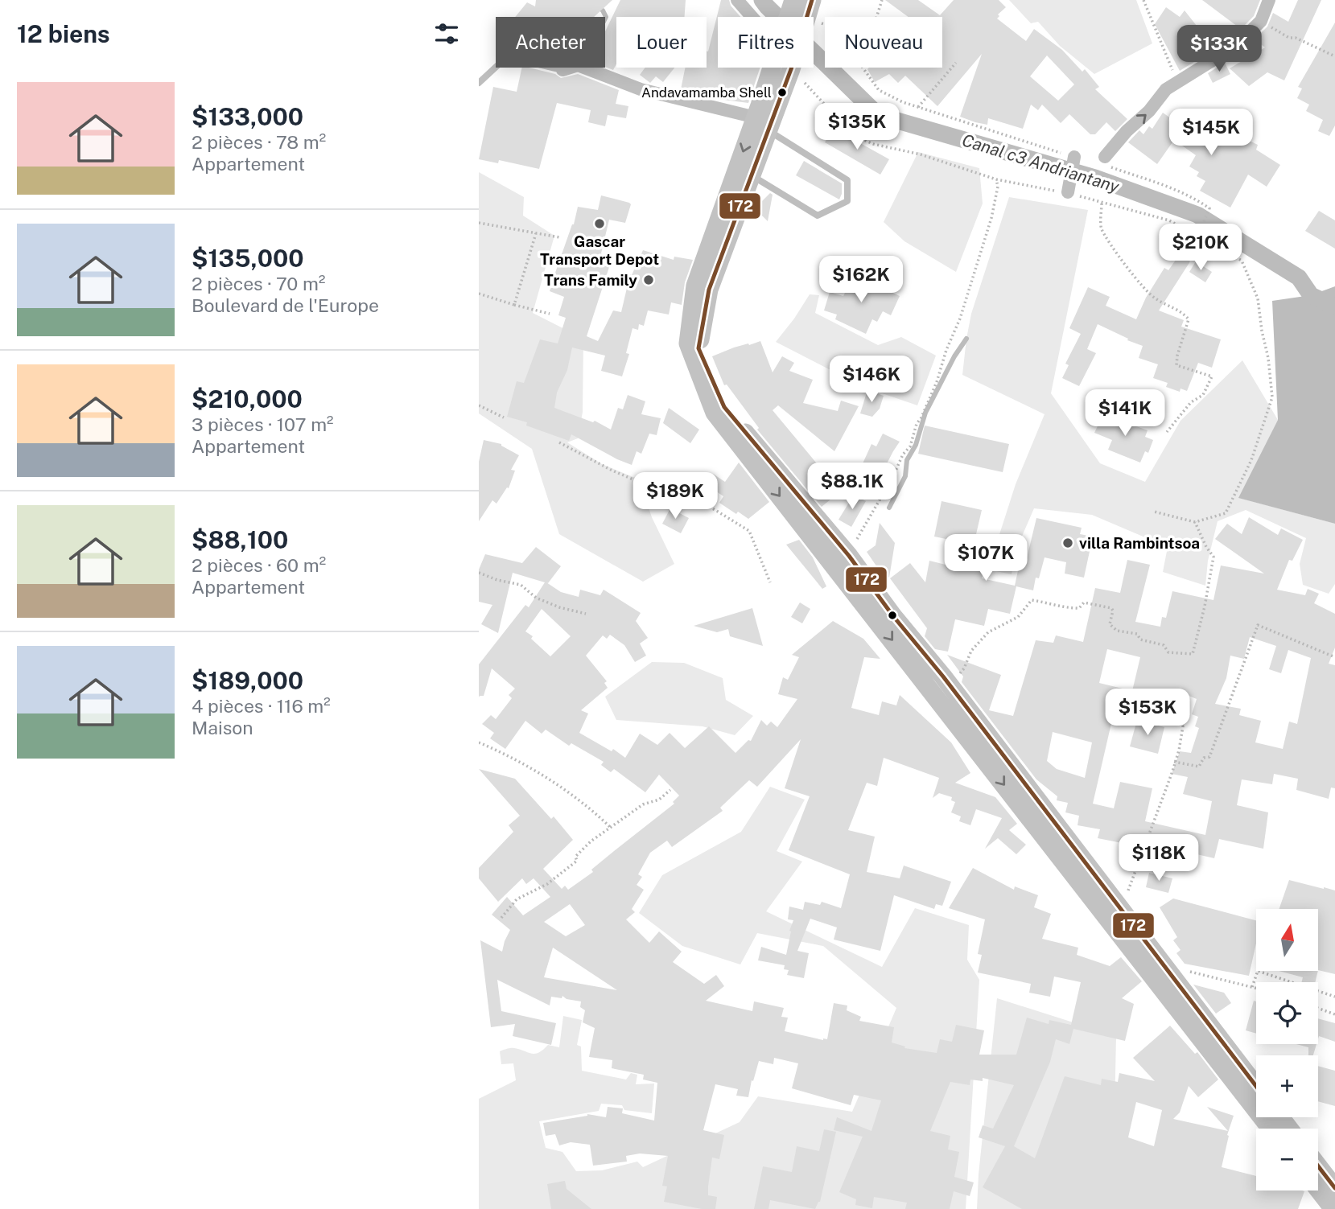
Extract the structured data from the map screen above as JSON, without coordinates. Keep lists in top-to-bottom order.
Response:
{
  "water": ["Canal c3 Andriantany"],
  "places": [
    "Andavamamba Shell",
    "Gascar Transport Depot",
    "Trans Family",
    "villa Rambintsoa"
  ],
  "lines": ["transit line 172"],
  "north": "top",
  "page": {
    "heading": "12 biens",
    "chip": [
      "Acheter",
      "Louer",
      "Filtres",
      "Nouveau"
    ],
    "price": [
      "$133K",
      "$135K",
      "$145K",
      "$210K",
      "$162K",
      "$146K",
      "$141K",
      "$88.1K",
      "$189K",
      "$107K",
      "$153K",
      "$118K"
    ],
    "list": [
      {
        "name": "$133,000",
        "note": "2 pièces · 78 m² · Appartement"
      },
      {
        "name": "$135,000",
        "note": "2 pièces · 70 m² · Boulevard de l'Europe"
      },
      {
        "name": "$210,000",
        "note": "3 pièces · 107 m² · Appartement"
      },
      {
        "name": "$88,100",
        "note": "2 pièces · 60 m² · Appartement"
      },
      {
        "name": "$189,000",
        "note": "4 pièces · 116 m² · Maison"
      }
    ],
    "map_buttons": ["+", "−"]
  }
}
